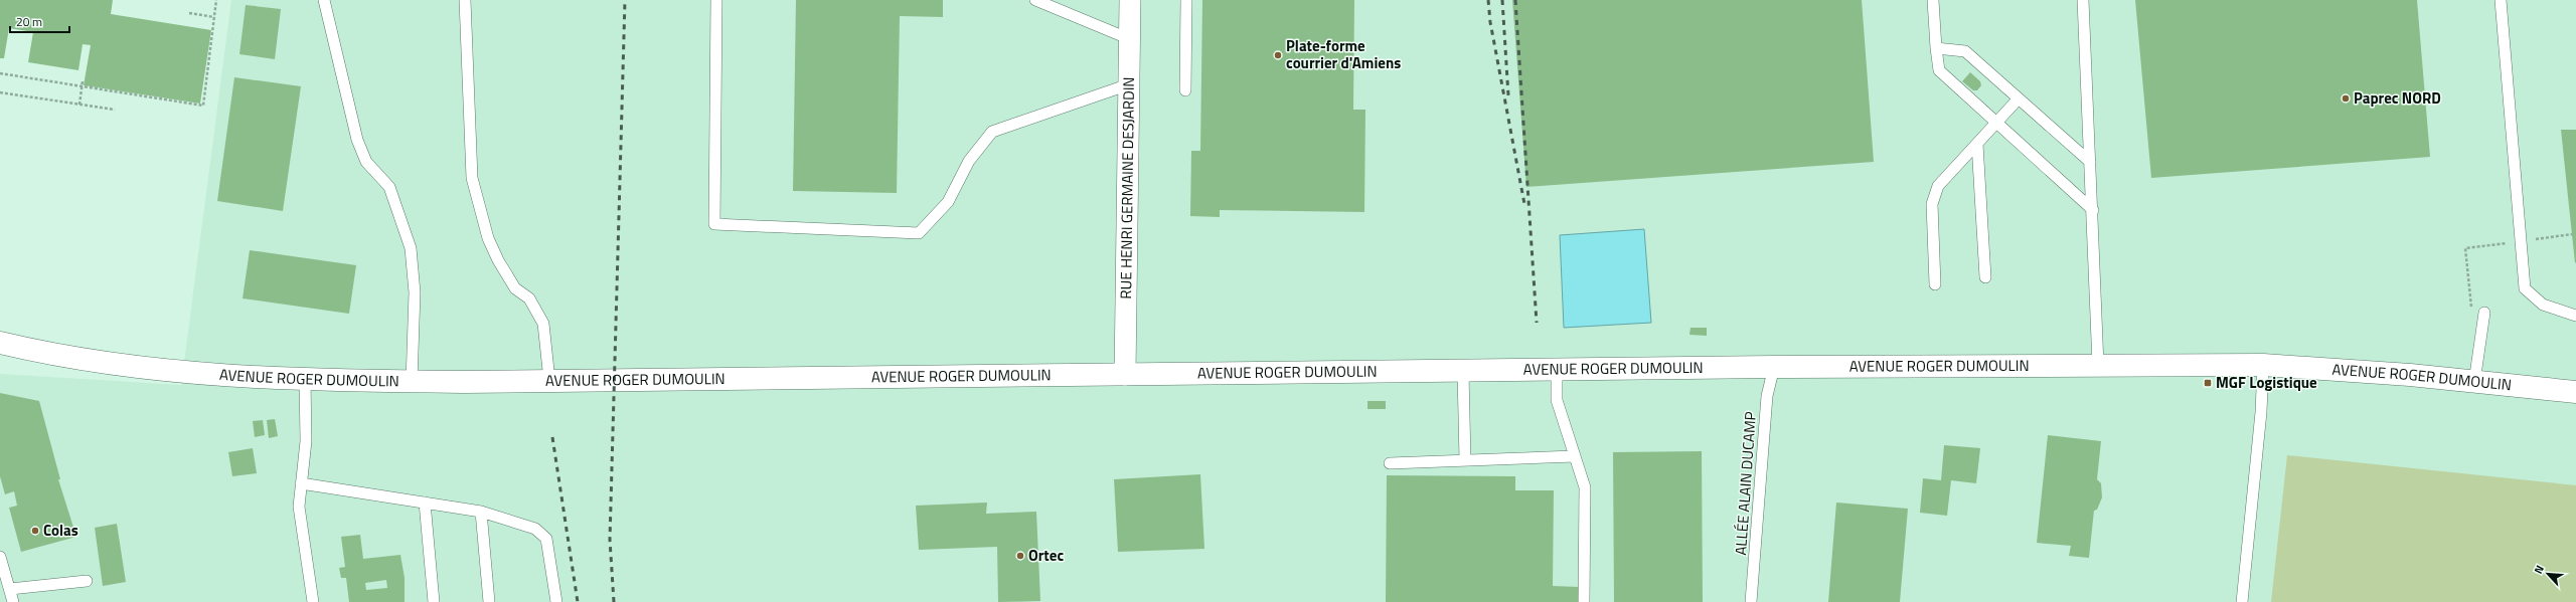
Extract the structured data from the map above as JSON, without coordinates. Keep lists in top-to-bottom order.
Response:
{
  "streets": {
    "main road": ["AVENUE ROGER DUMOULIN"],
    "street": ["RUE HENRI GERMAINE DESJARDIN"],
    "lane": ["ALLÉE ALAIN DUCAMP"]
  },
  "crossings": [
    ["RUE HENRI GERMAINE DESJARDIN", "AVENUE ROGER DUMOULIN"],
    ["AVENUE ROGER DUMOULIN", "ALLÉE ALAIN DUCAMP"]
  ],
  "places": {
    "other": [
      "Plate-forme courrier d'Amiens",
      "Paprec NORD",
      "Colas",
      "Ortec"
    ],
    "transit": ["MGF Logistique"]
  },
  "scale_bar": "20 m",
  "north": "top left"
}
